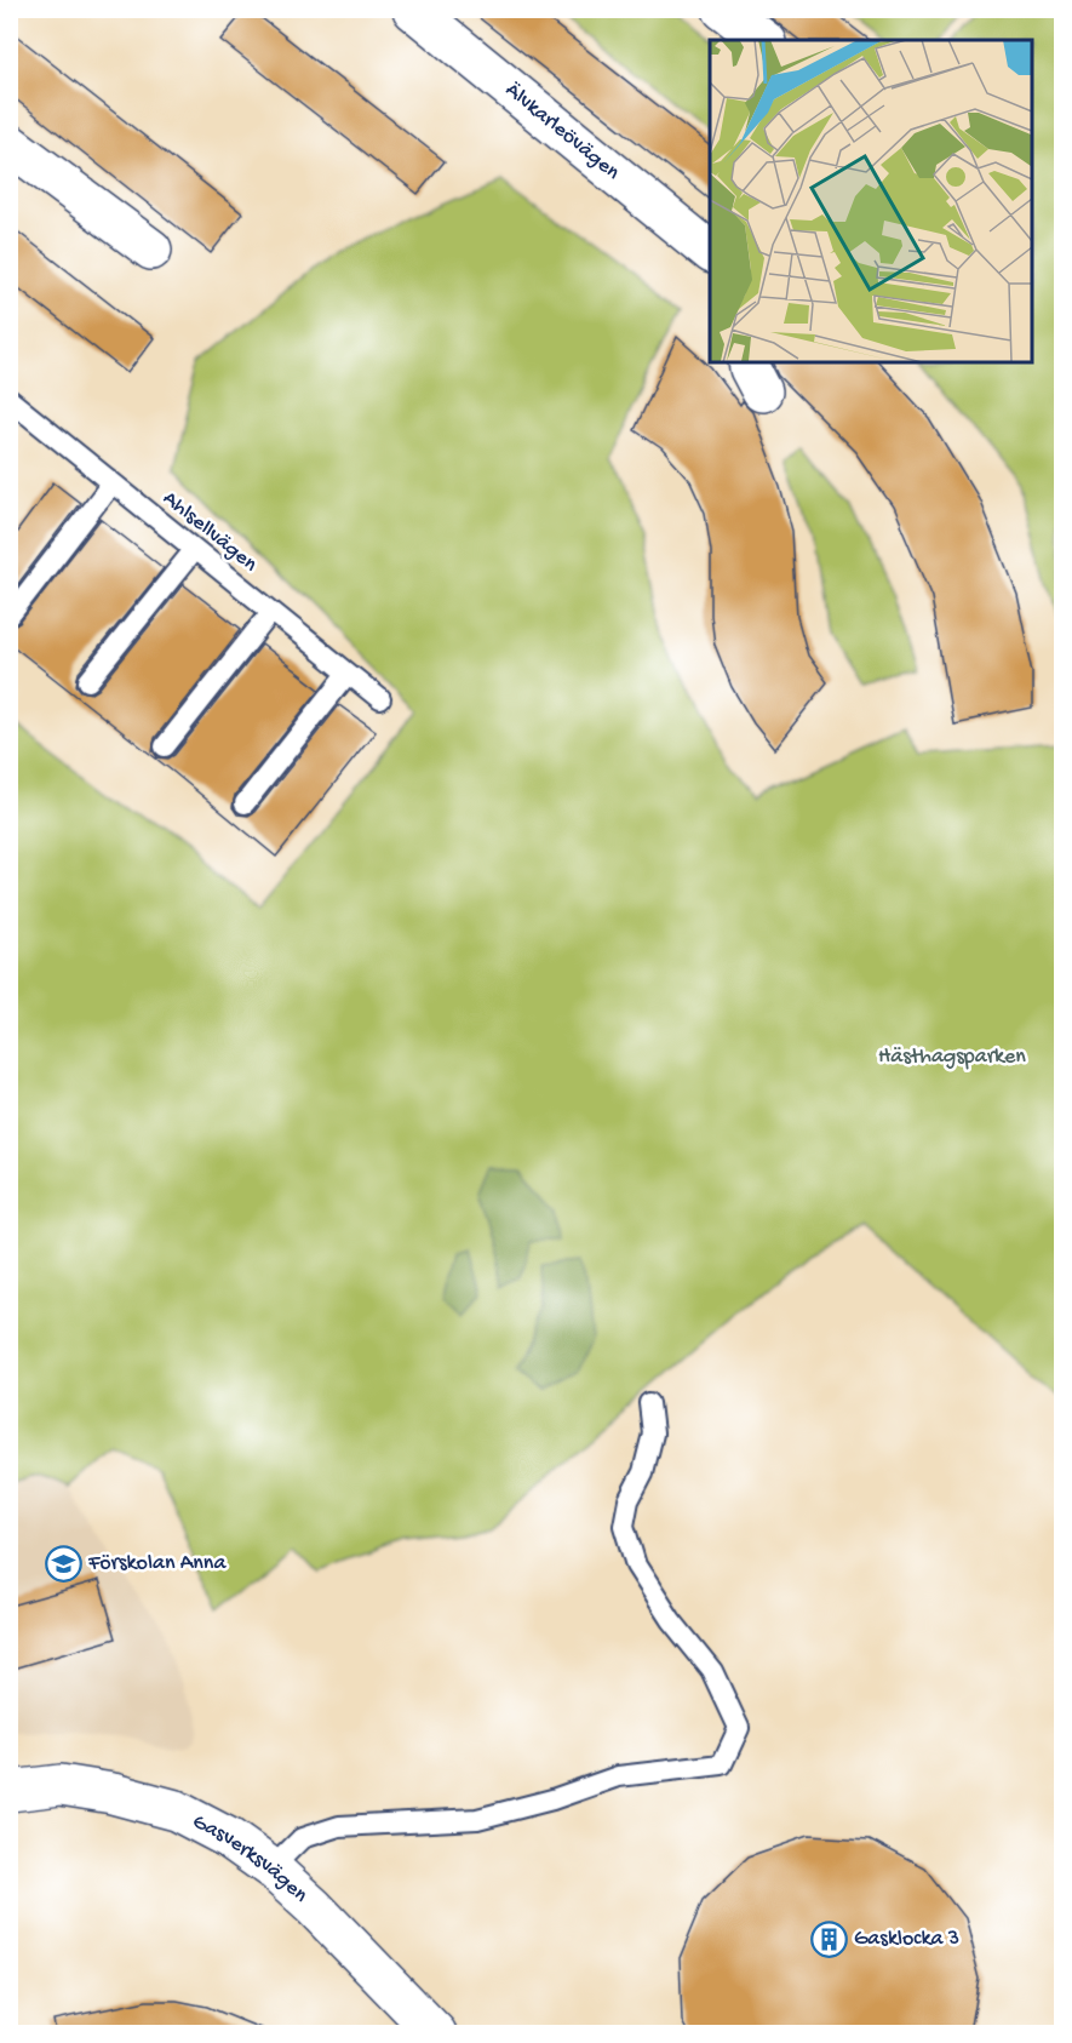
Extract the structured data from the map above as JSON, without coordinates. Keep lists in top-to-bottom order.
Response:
{
  "streets": {
    "street": ["Älvkarleövägen", "Gasverksvägen"],
    "lane": ["Ahlsellvägen"]
  },
  "parks": ["Hästhagsparken"],
  "places": {
    "school or university": ["Förskolan Anna"],
    "building": ["Gasklocka 3"]
  }
}
